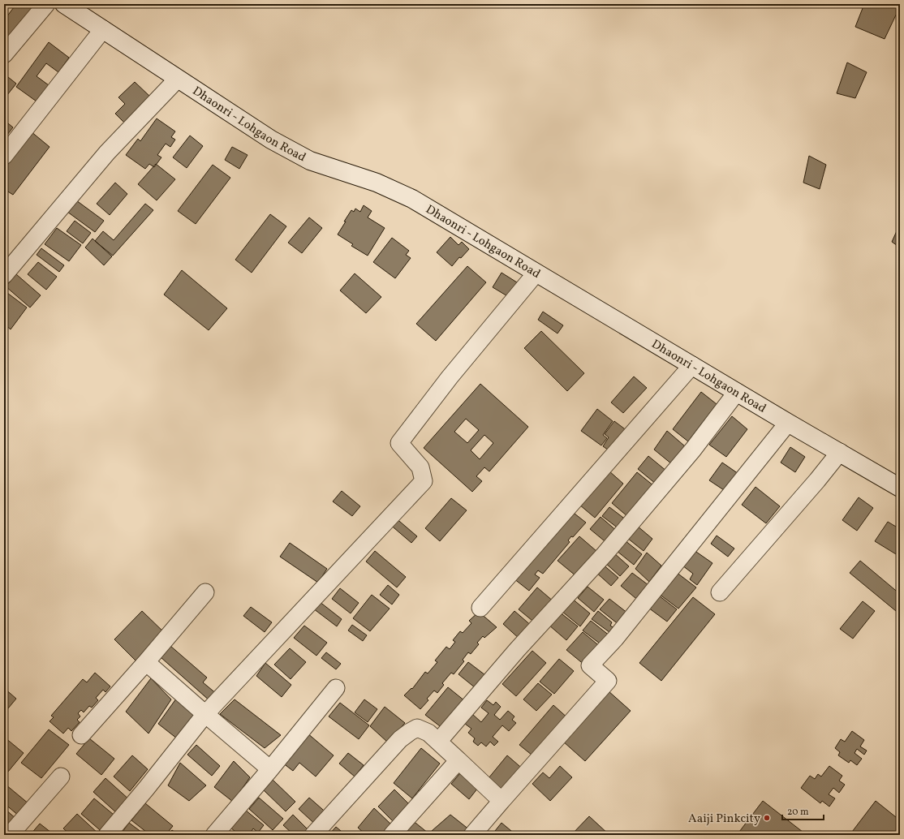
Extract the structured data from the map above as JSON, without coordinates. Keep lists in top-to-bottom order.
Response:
{
  "streets": {
    "main road": ["Dhaonri - Lohgaon Road"]
  },
  "places": ["Aaiji Pinkcity"],
  "scale_bar": "20 m"
}
